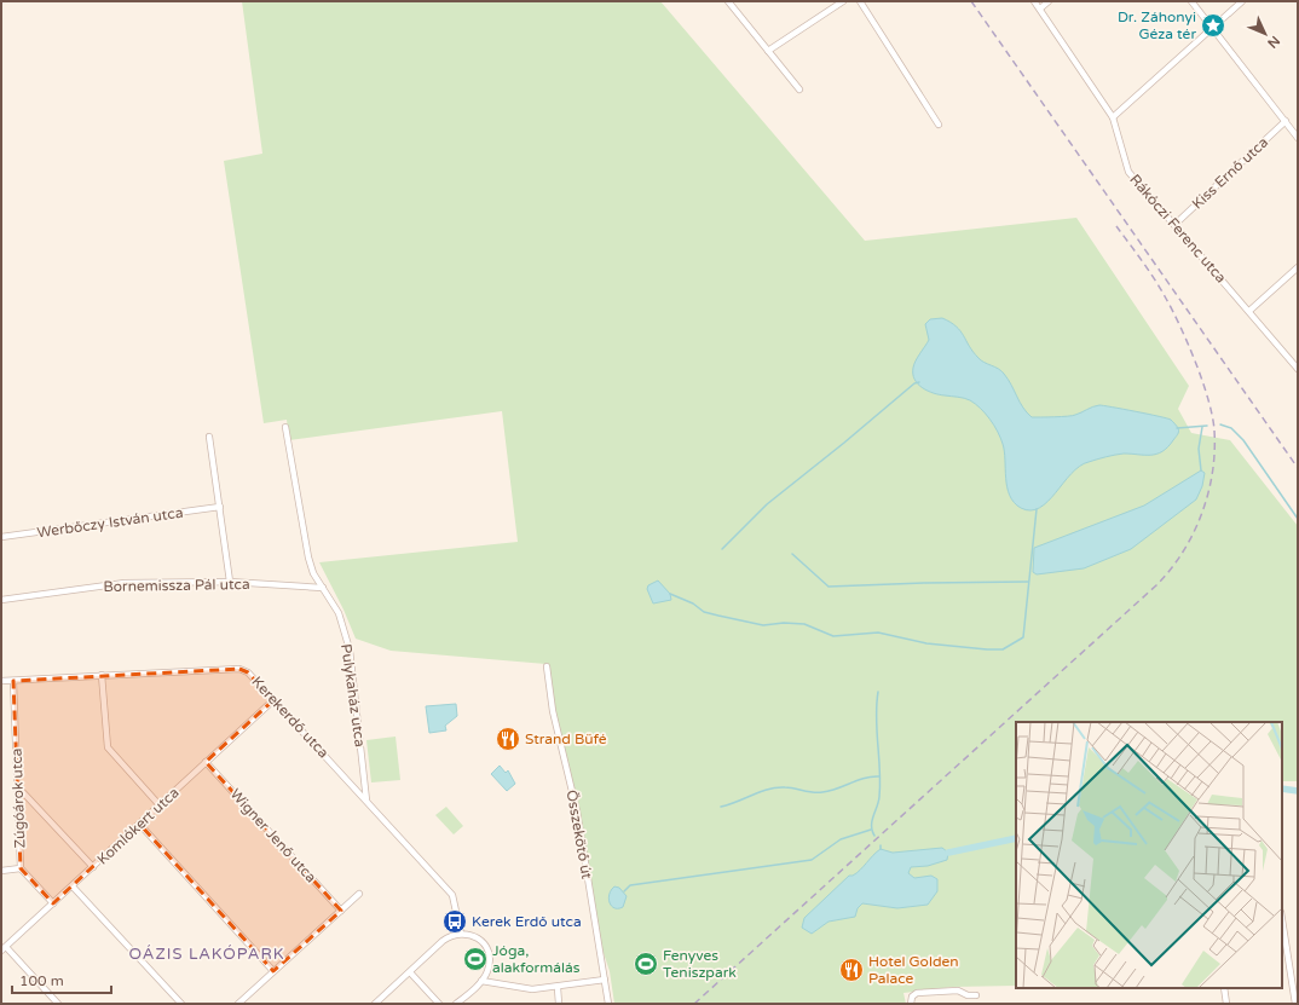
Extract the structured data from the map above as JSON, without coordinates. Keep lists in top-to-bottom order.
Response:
{
  "streets": {
    "street": [
      "Kiss Ernő utca",
      "Rákóczi Ferenc utca",
      "Werbőczy István utca",
      "Bornemissza Pál utca",
      "Pulykaház utca",
      "Kerekerdő utca",
      "Zúgóárok utca",
      "Komlókert utca",
      "Összekötő út",
      "Wigner Jenő utca"
    ]
  },
  "crossings": [
    ["Kiss Ernő utca", "Rákóczi Ferenc utca"],
    ["Bornemissza Pál utca", "Pulykaház utca"],
    ["Pulykaház utca", "Kerekerdő utca"],
    ["Kerekerdő utca", "Zúgóárok utca"],
    ["Kerekerdő utca", "Komlókert utca"],
    ["Zúgóárok utca", "Komlókert utca"],
    ["Komlókert utca", "Wigner Jenő utca"]
  ],
  "districts": ["OÁZIS LAKÓPARK"],
  "places": {
    "place": ["Dr. Záhonyi Géza tér"],
    "restaurant": ["Strand Büfé", "Hotel Golden Palace"],
    "bus stop": ["Kerek Erdő utca"],
    "sports": ["Jóga, alakformálás", "Fenyves Teniszpark"]
  },
  "scale_bar": "100 m",
  "north": "bottom right"
}
